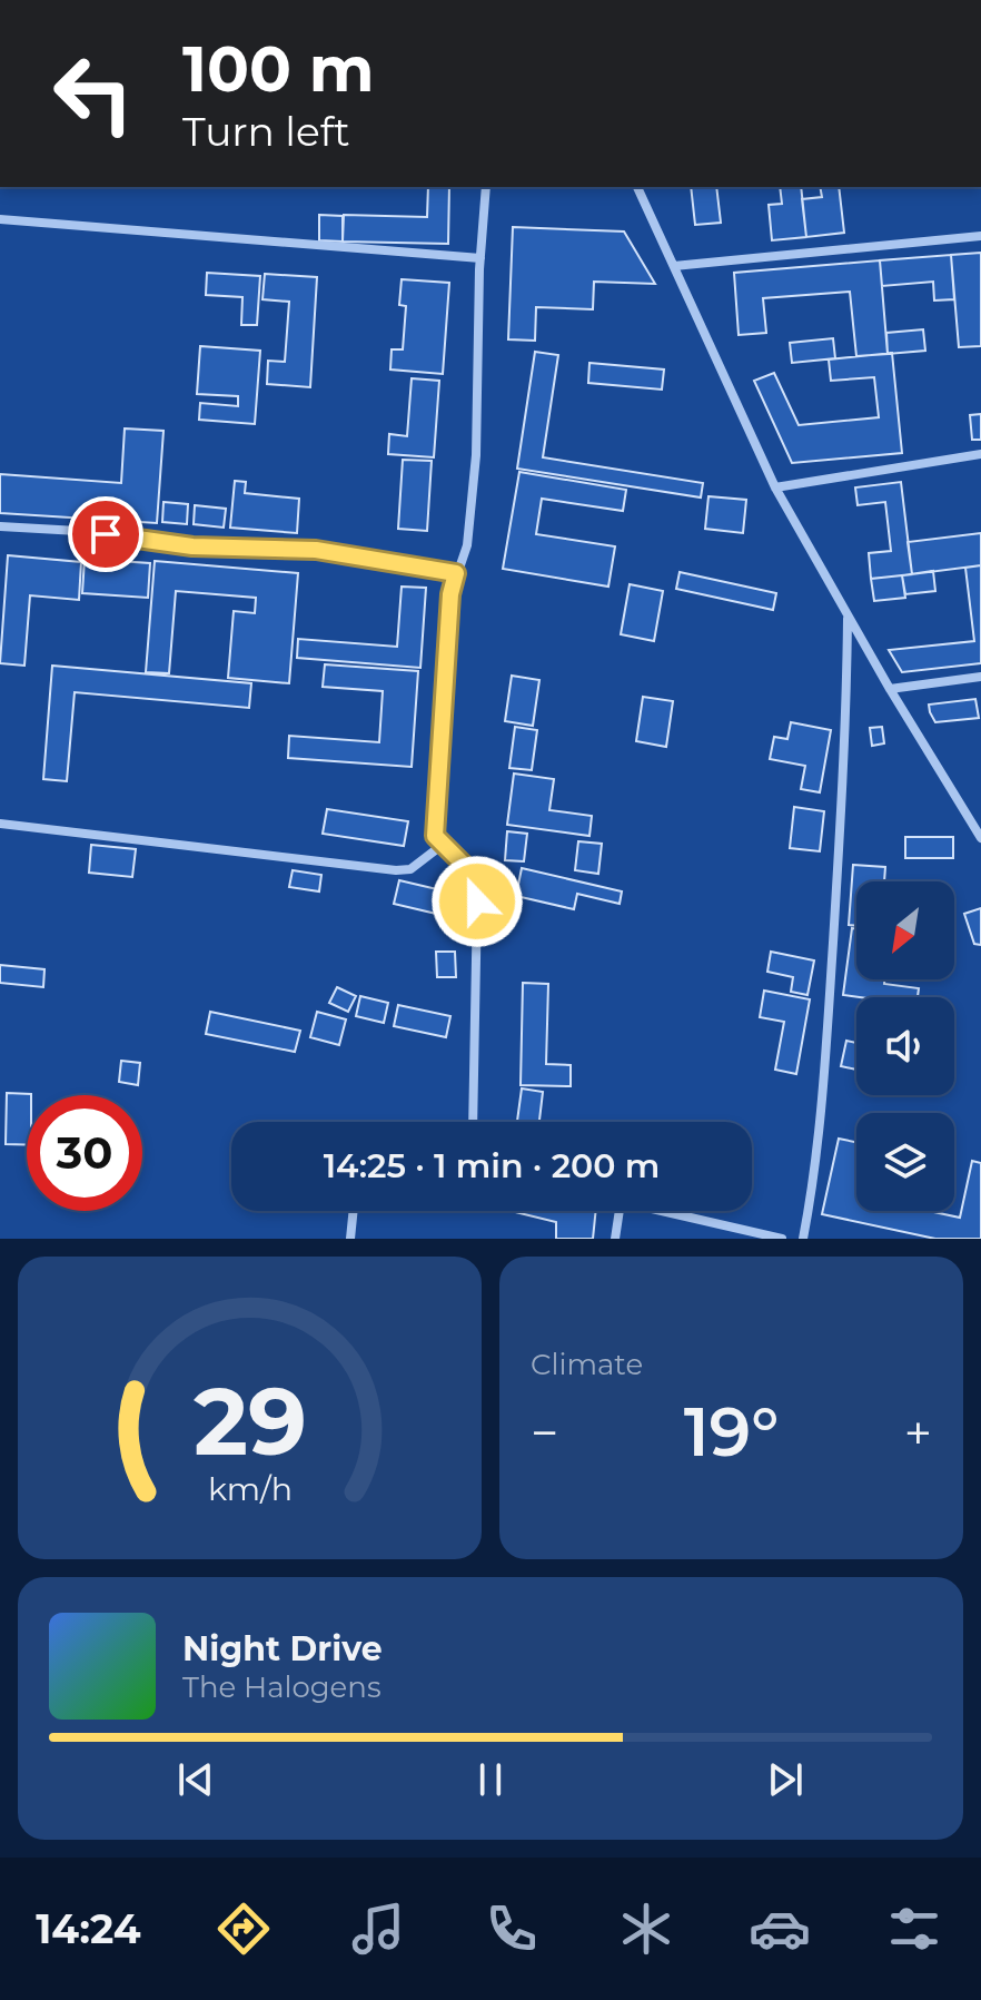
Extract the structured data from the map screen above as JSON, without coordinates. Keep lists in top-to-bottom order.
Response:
{
  "north": "bottom left",
  "page": {
    "turn": ["100 m", "Turn left"],
    "limit": "30",
    "trip": "14:25 · 1 min · 200 m",
    "tile": "Climate",
    "heat": ["−", "19°", "+"],
    "song": ["Night Drive", "The Halogens"],
    "tabs": "14:24",
    "gauge": ["29", "km/h"]
  }
}
